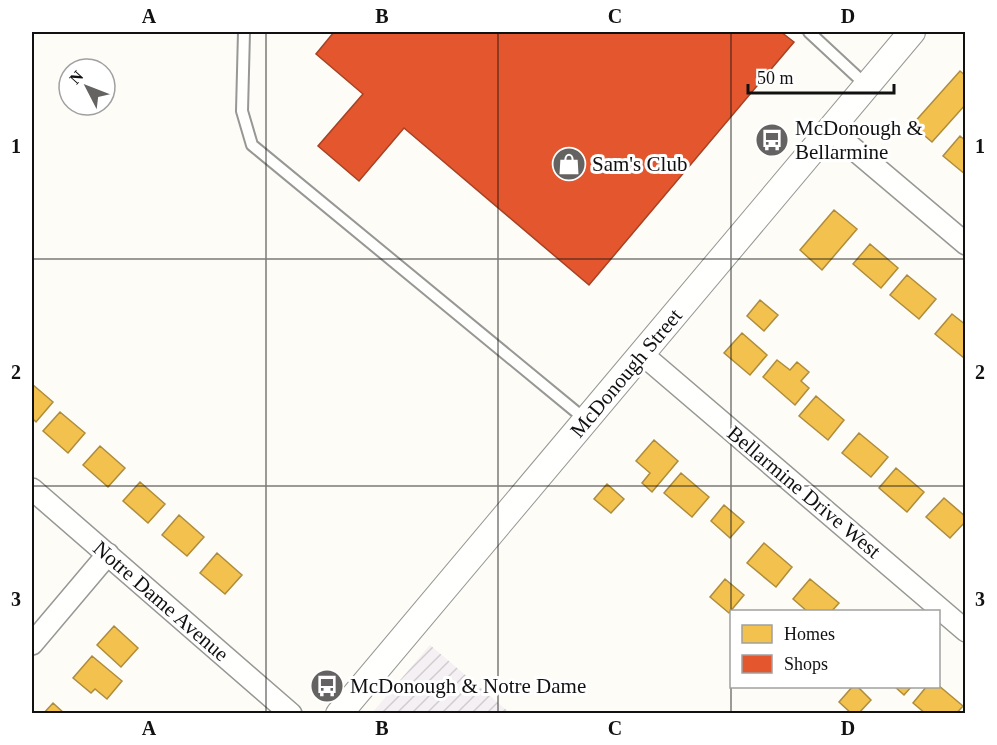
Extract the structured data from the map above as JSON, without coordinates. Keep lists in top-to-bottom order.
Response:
{
  "streets": {
    "street": ["McDonough Street", "Bellarmine Drive West", "Notre Dame Avenue"]
  },
  "crossings": [
    ["McDonough Street", "Bellarmine Drive West"]
  ],
  "places": {
    "bus stop": ["McDonough & Bellarmine", "McDonough & Notre Dame"],
    "shop": ["Sam's Club"]
  },
  "legend": ["Homes", "Shops"],
  "scale_bar": "50 m",
  "north": "top left",
  "grid": {
    "columns": [
      "A",
      "B",
      "C",
      "D"
    ],
    "rows": ["1", "2", "3"]
  }
}
